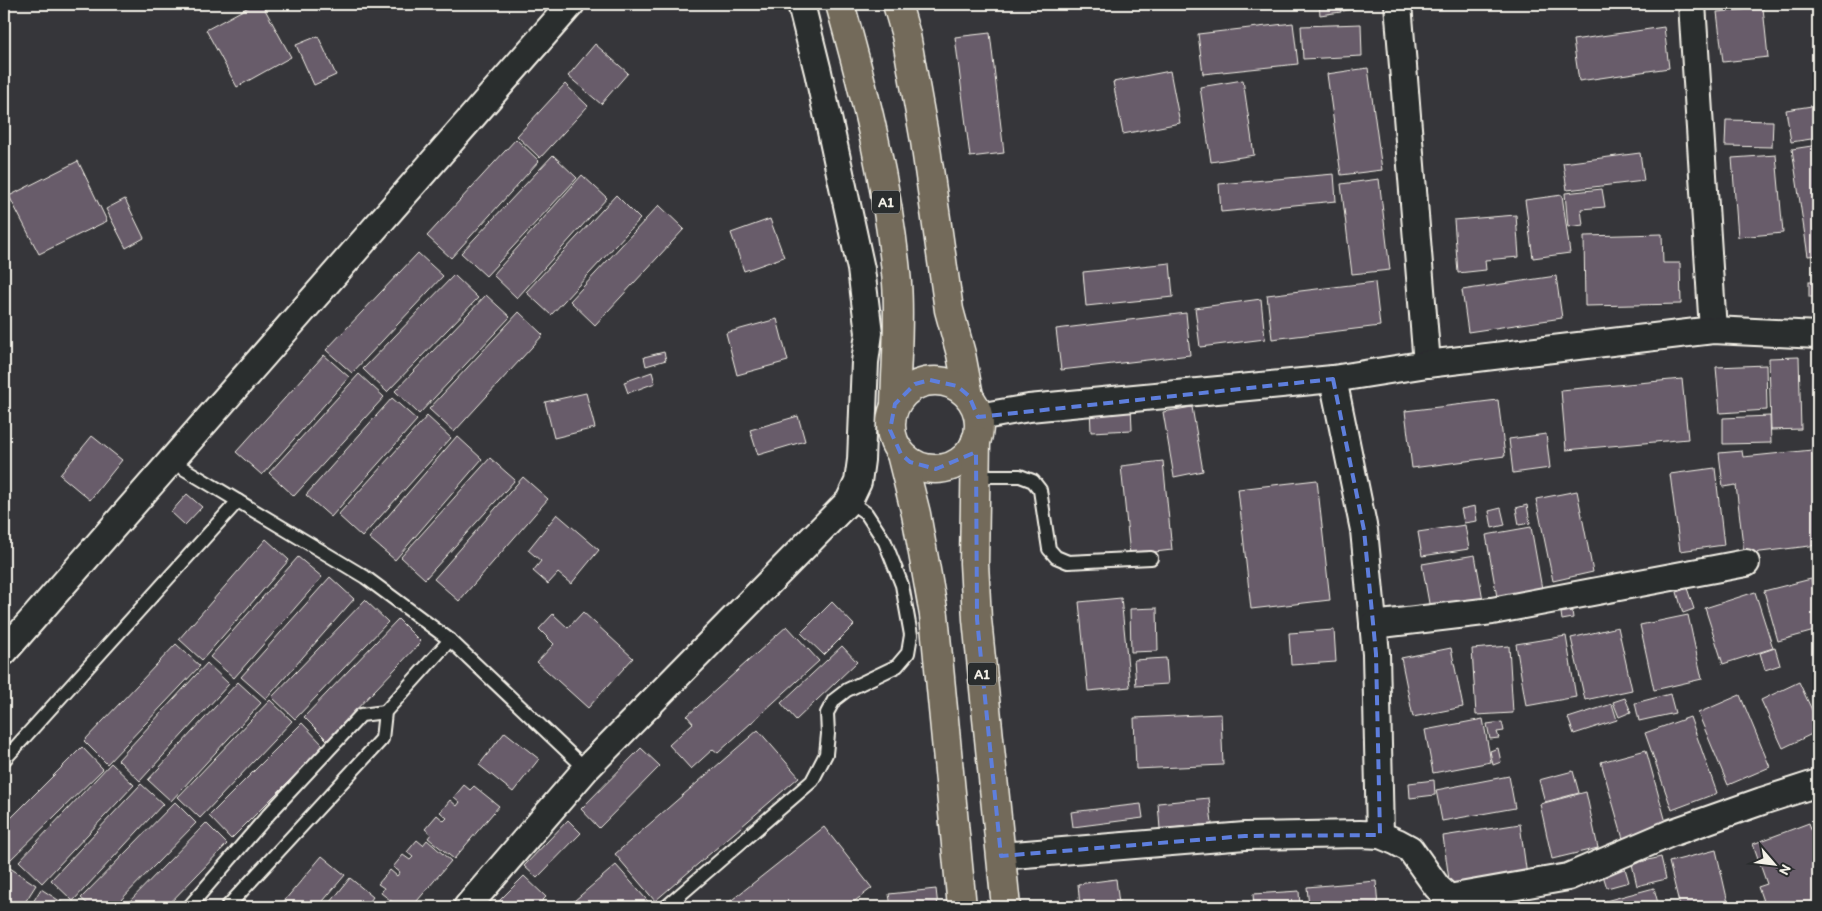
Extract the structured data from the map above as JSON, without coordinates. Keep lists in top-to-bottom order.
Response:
{
  "streets": {
    "highway": ["A1"]
  },
  "north": "bottom right"
}
